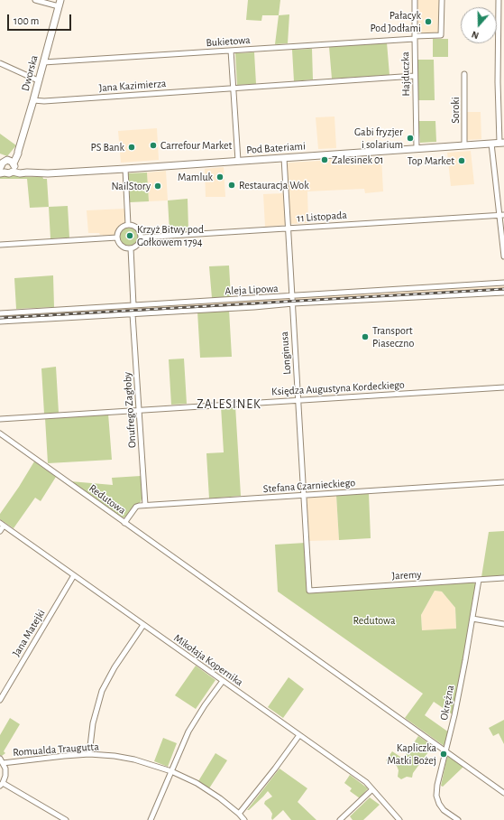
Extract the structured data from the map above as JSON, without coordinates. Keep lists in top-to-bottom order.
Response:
{
  "streets": {
    "street": [
      "Bukietowa",
      "Dworska",
      "Hajduczka",
      "Jana Kazimierza",
      "Soroki",
      "Pod Bateriami",
      "11 Listopada",
      "Aleja Lipowa",
      "Longinusa",
      "Księdza Augustyna Kordeckiego",
      "Onufrego Zagłoby",
      "Stefana Czarnieckiego",
      "Redutowa",
      "Jaremy",
      "Jana Matejki",
      "Mikołaja Kopernika",
      "Okrężna",
      "Romualda Traugutta"
    ]
  },
  "crossings": [
    ["Bukietowa", "Dworska"],
    ["Bukietowa", "Hajduczka"],
    ["Dworska", "Jana Kazimierza"],
    ["Dworska", "Pod Bateriami"],
    ["Hajduczka", "Jana Kazimierza"],
    ["Hajduczka", "Pod Bateriami"],
    ["Soroki", "Pod Bateriami"],
    ["Pod Bateriami", "Longinusa"],
    ["11 Listopada", "Longinusa"],
    ["Aleja Lipowa", "Longinusa"],
    ["Aleja Lipowa", "Onufrego Zagłoby"],
    ["Longinusa", "Księdza Augustyna Kordeckiego"],
    ["Longinusa", "Stefana Czarnieckiego"],
    ["Longinusa", "Jaremy"],
    ["Księdza Augustyna Kordeckiego", "Onufrego Zagłoby"],
    ["Onufrego Zagłoby", "Stefana Czarnieckiego"],
    ["Stefana Czarnieckiego", "Redutowa"],
    ["Redutowa", "Okrężna"],
    ["Jaremy", "Okrężna"],
    ["Jana Matejki", "Mikołaja Kopernika"]
  ],
  "districts": ["ZALESINEK"],
  "parks": ["Redutowa"],
  "places": [
    "Pałacyk Pod Jodłami",
    "Gabi fryzjer i solarium",
    "Carrefour Market",
    "PS Bank",
    "Zalesinek 01",
    "Top Market",
    "Mamluk",
    "Restauracja Wok",
    "NailStory",
    "Krzyż Bitwy pod Gołkowem 1794",
    "Transport Piaseczno",
    "Kapliczka Matki Bożej"
  ],
  "scale_bar": "100 m",
  "north": "bottom"
}
